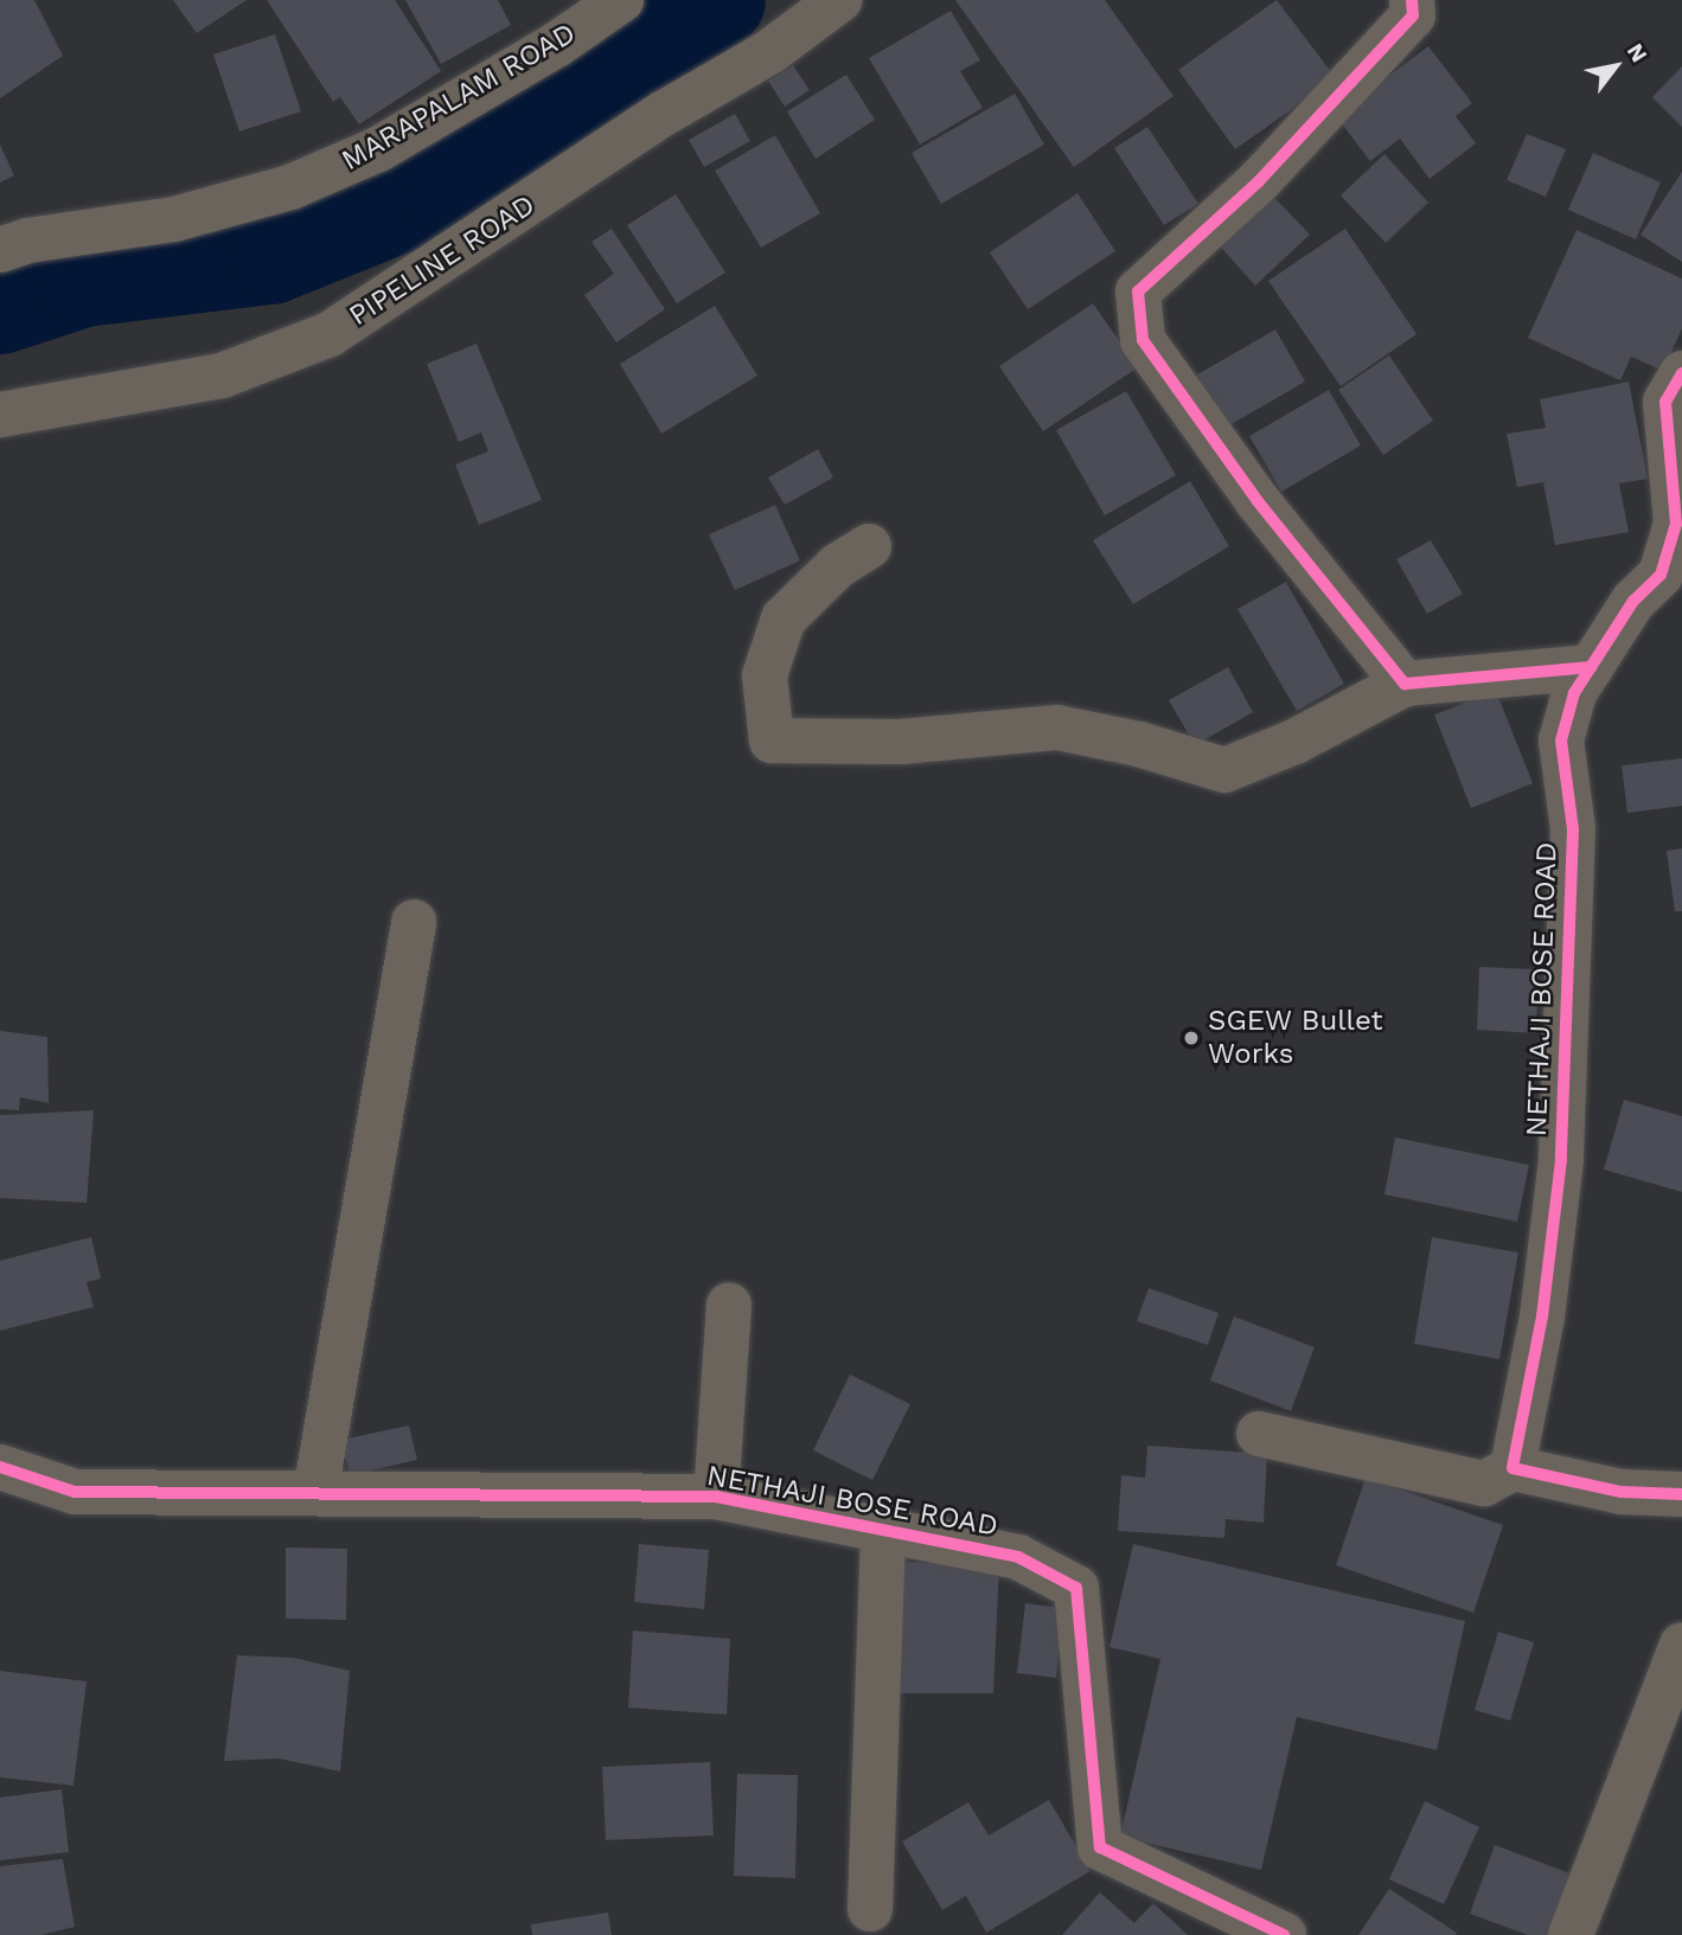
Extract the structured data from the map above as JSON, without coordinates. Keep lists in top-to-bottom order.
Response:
{
  "streets": {
    "street": ["MARAPALAM ROAD", "PIPELINE ROAD", "NETHAJI BOSE ROAD"]
  },
  "places": ["SGEW Bullet Works"],
  "north": "top right"
}
